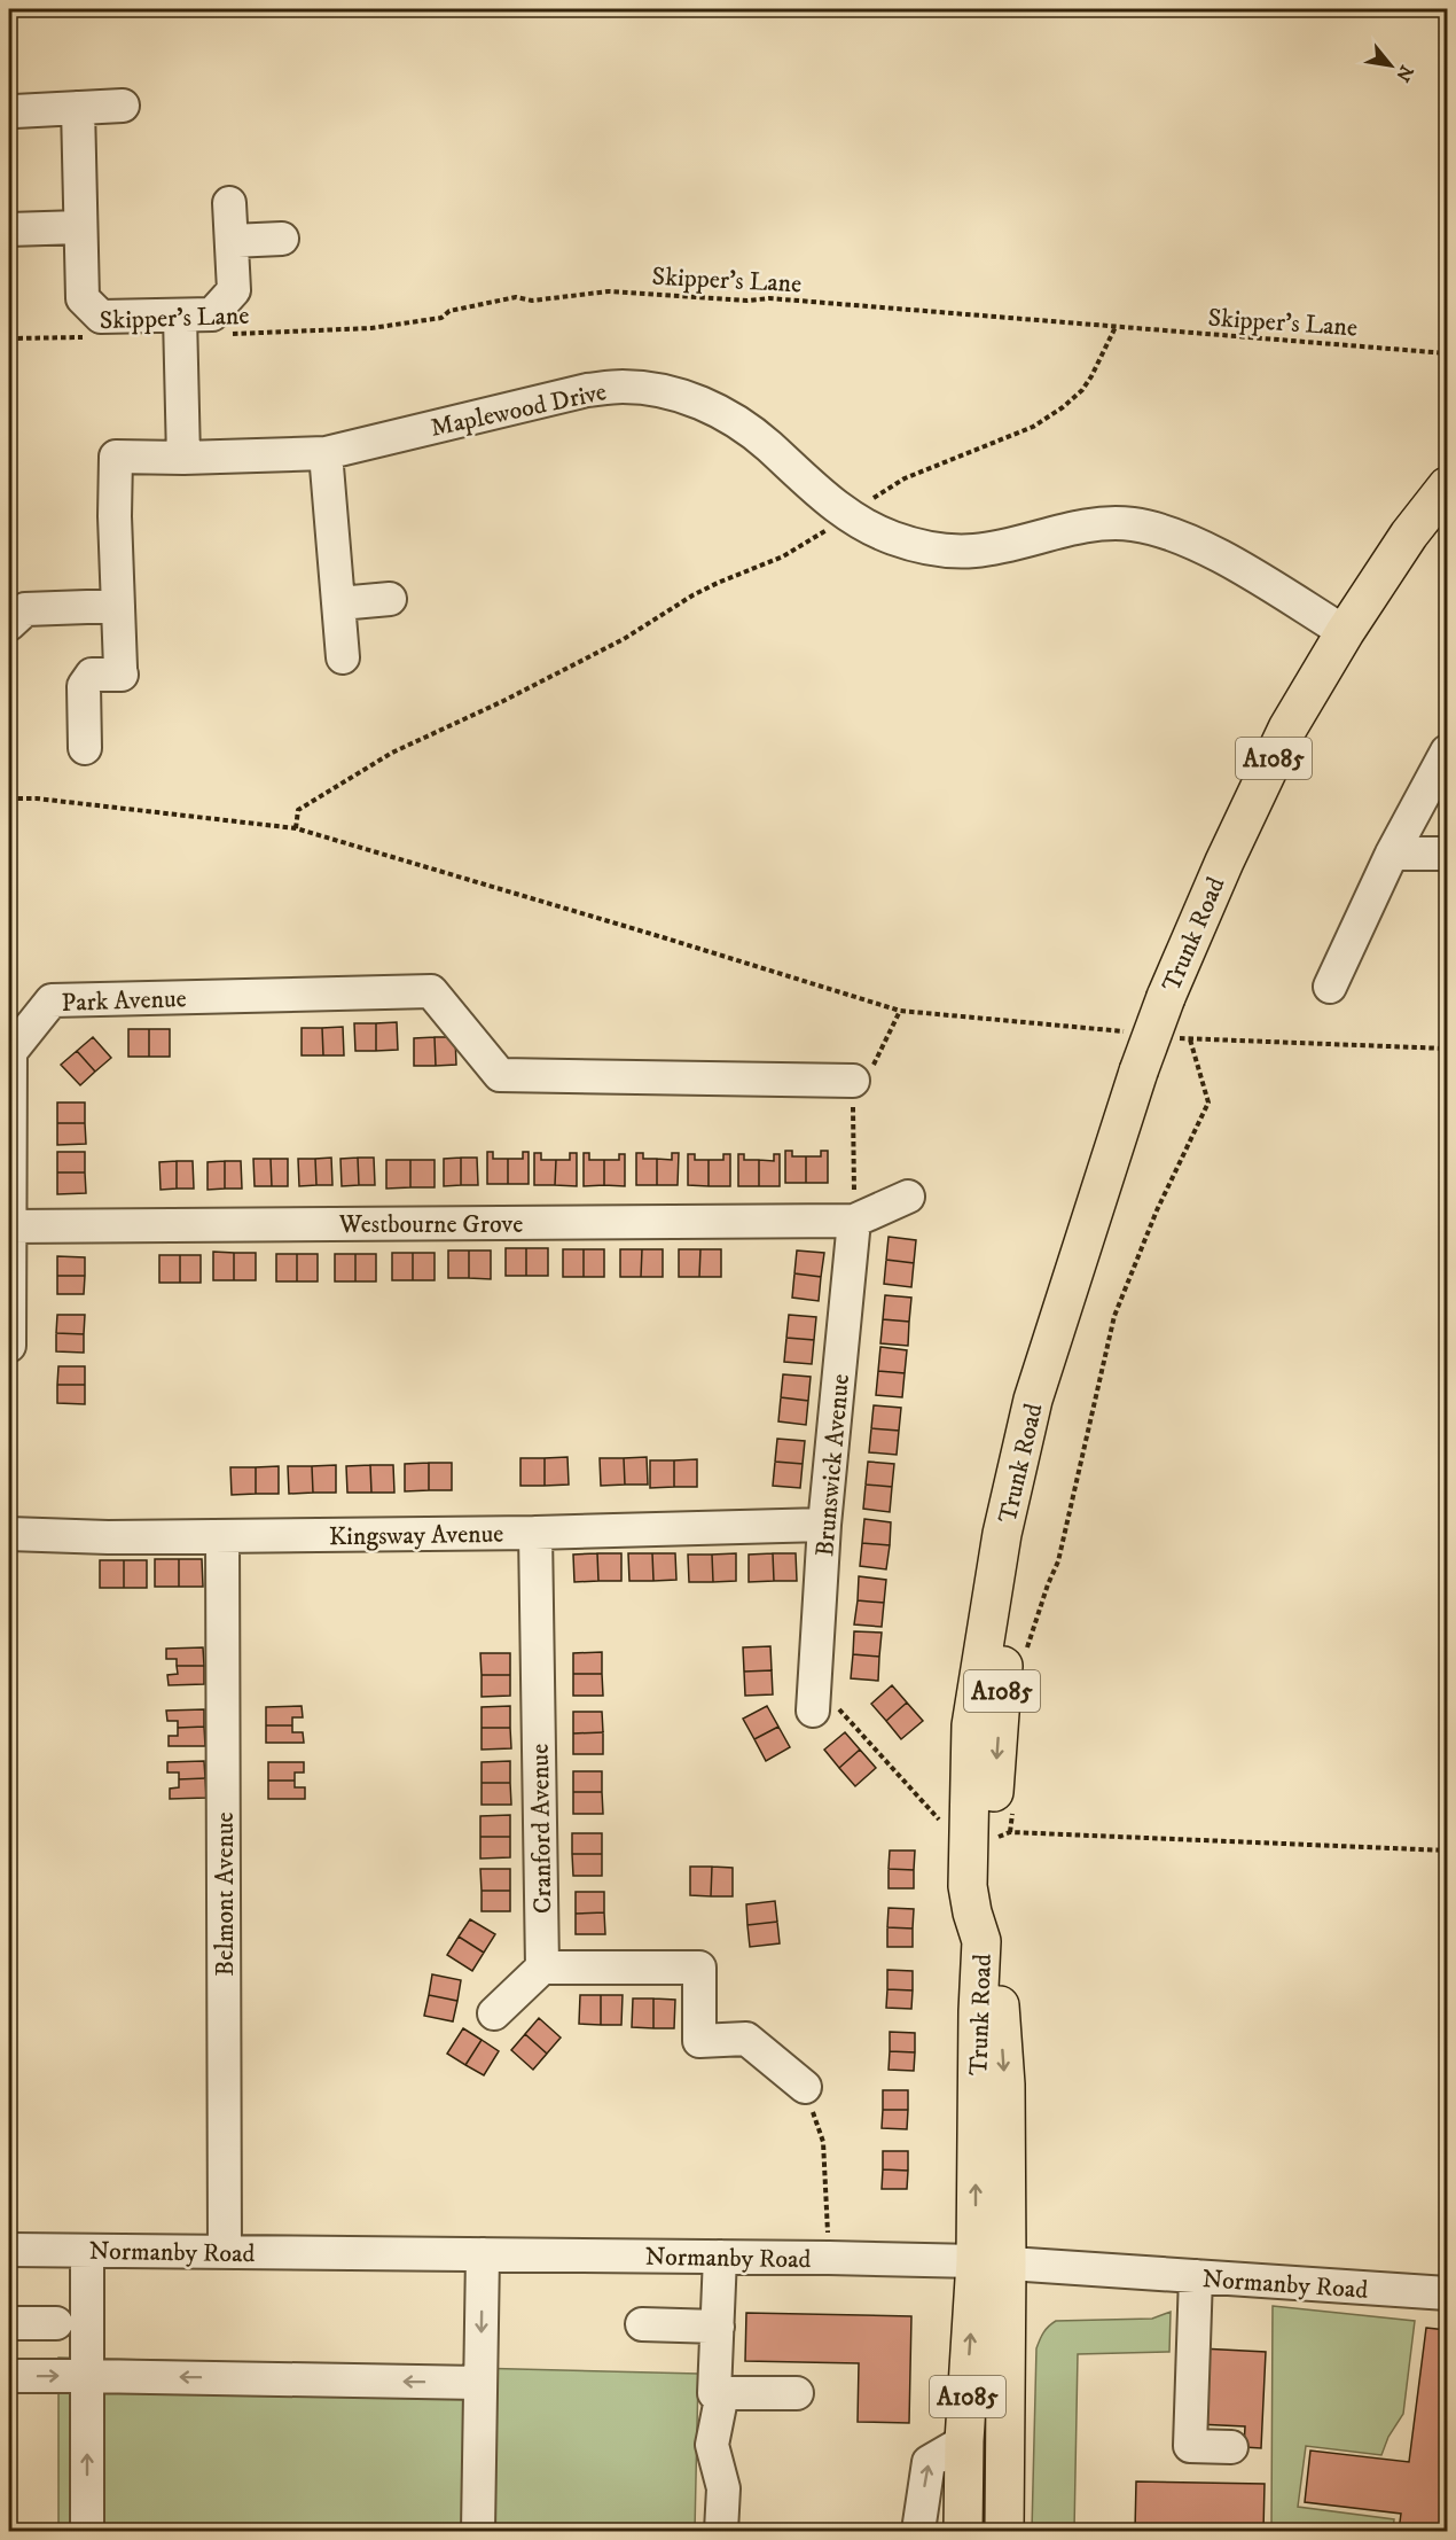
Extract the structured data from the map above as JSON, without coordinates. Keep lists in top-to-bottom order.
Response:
{
  "streets": {
    "main road": ["A1085", "Trunk Road"],
    "street": [
      "Maplewood Drive",
      "Park Avenue",
      "Westbourne Grove",
      "Brunswick Avenue",
      "Kingsway Avenue",
      "Cranford Avenue",
      "Belmont Avenue",
      "Normanby Road"
    ],
    "path": ["Skipper's Lane"]
  },
  "crossings": [
    ["Maplewood Drive", "Trunk Road"],
    ["A1085", "Trunk Road"],
    ["A1085", "Normanby Road"],
    ["Trunk Road", "Normanby Road"],
    ["Park Avenue", "Westbourne Grove"],
    ["Westbourne Grove", "Brunswick Avenue"],
    ["Brunswick Avenue", "Kingsway Avenue"],
    ["Kingsway Avenue", "Cranford Avenue"],
    ["Kingsway Avenue", "Belmont Avenue"],
    ["Belmont Avenue", "Normanby Road"]
  ],
  "north": "bottom right"
}
